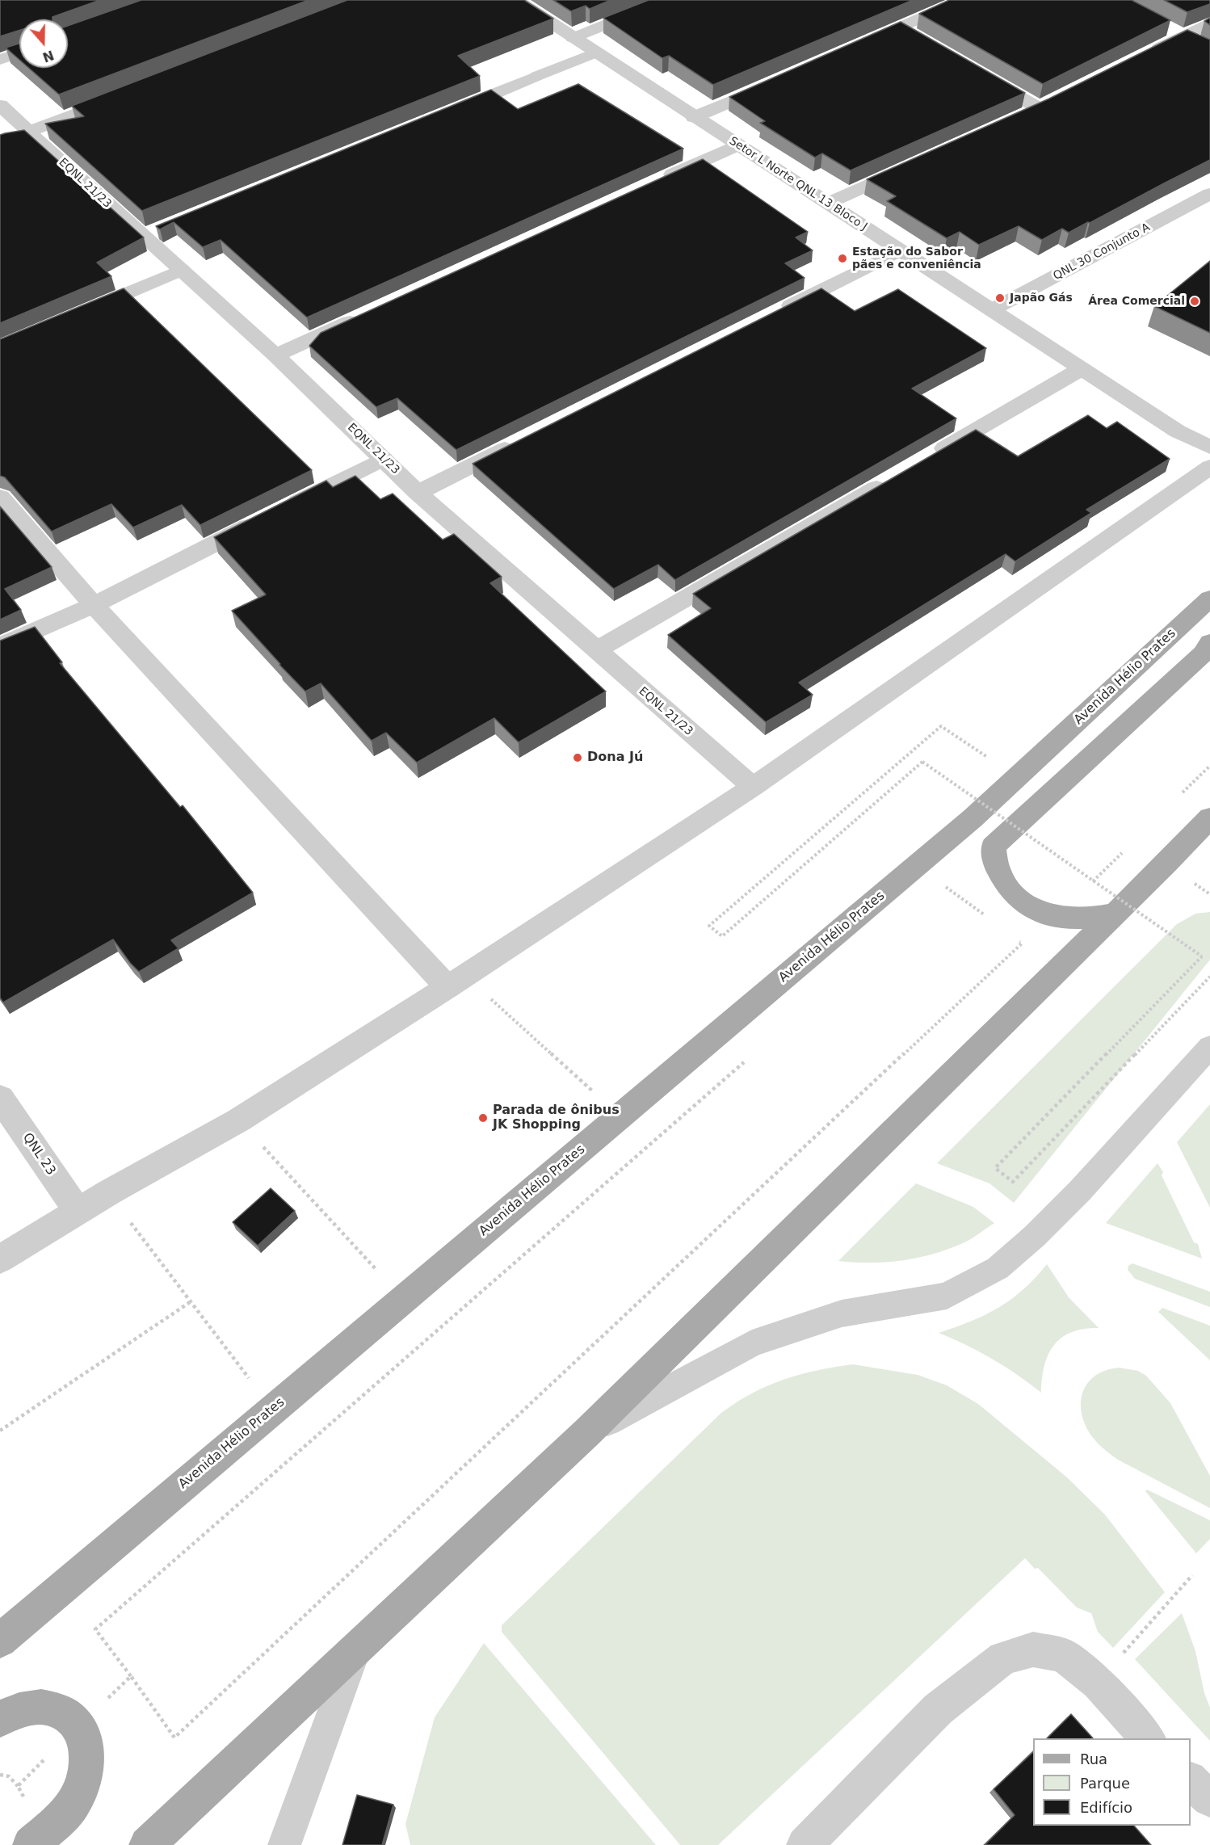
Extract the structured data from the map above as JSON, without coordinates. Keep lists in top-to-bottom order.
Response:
{
  "streets": {
    "main road": ["Avenida Hélio Prates"],
    "street": [
      "EQNL 21/23",
      "Setor L Norte QNL 13 Bloco J",
      "QNL 30 Conjunto A",
      "QNL 23"
    ]
  },
  "crossings": [
    ["Setor L Norte QNL 13 Bloco J", "QNL 30 Conjunto A"]
  ],
  "places": [
    "Estação do Sabor pães e conveniência",
    "Japão Gás",
    "Área Comercial",
    "Dona Jú",
    "Parada de ônibus JK Shopping"
  ],
  "legend": ["Rua", "Parque", "Edifício"],
  "north": "bottom"
}
